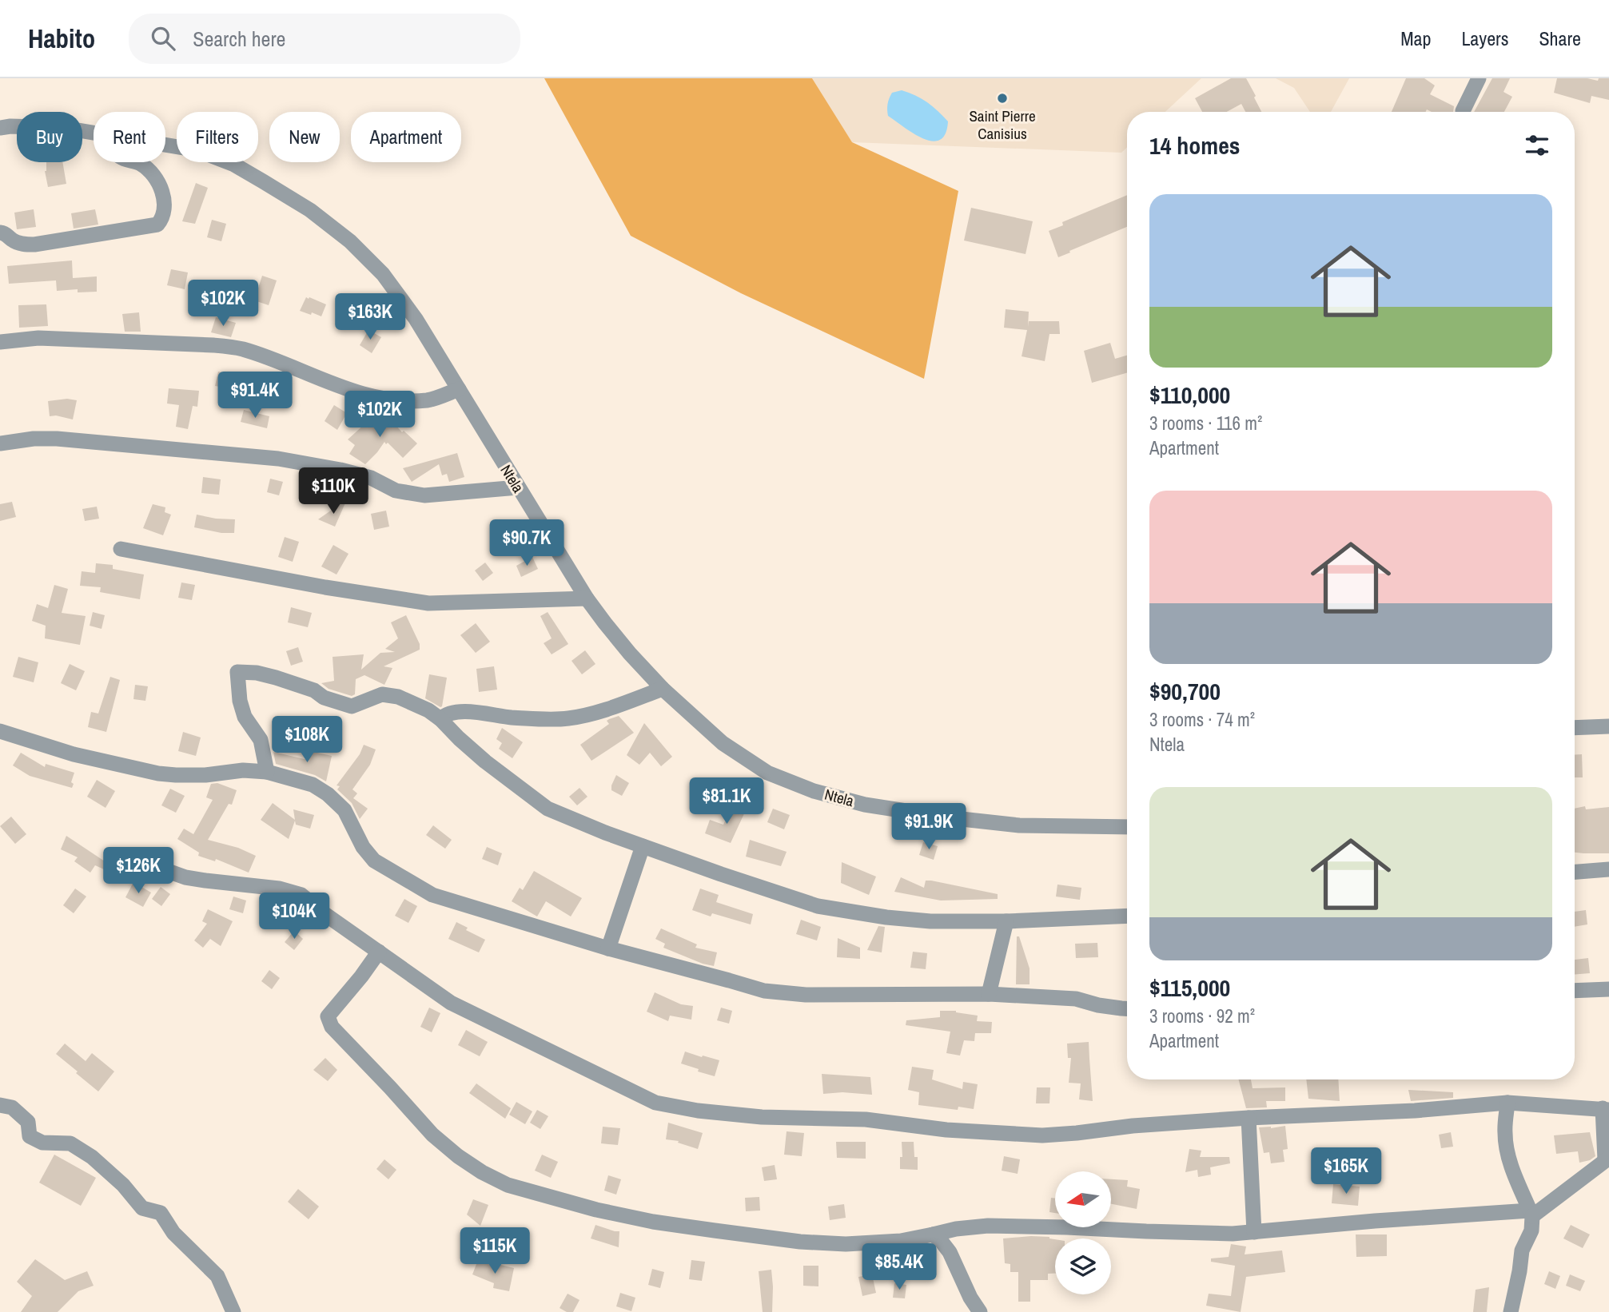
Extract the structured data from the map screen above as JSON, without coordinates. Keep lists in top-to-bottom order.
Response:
{
  "streets": {
    "street": ["Ntela"]
  },
  "places": ["Saint Pierre Canisius"],
  "north": "left",
  "page": {
    "header": "Habito",
    "search": "Search here",
    "nav": ["Map", "Layers", "Share"],
    "chip": [
      "Buy",
      "Rent",
      "Filters",
      "New",
      "Apartment"
    ],
    "heading": "14 homes",
    "list": [
      {
        "name": "$110,000",
        "note": "3 rooms · 116 m² · Apartment"
      },
      {
        "name": "$90,700",
        "note": "3 rooms · 74 m² · Ntela"
      },
      {
        "name": "$115,000",
        "note": "3 rooms · 92 m² · Apartment"
      }
    ],
    "price": [
      "$102K",
      "$163K",
      "$91.4K",
      "$102K",
      "$110K",
      "$90.7K",
      "$108K",
      "$81.1K",
      "$91.9K",
      "$126K",
      "$104K",
      "$165K",
      "$115K",
      "$85.4K"
    ]
  }
}
